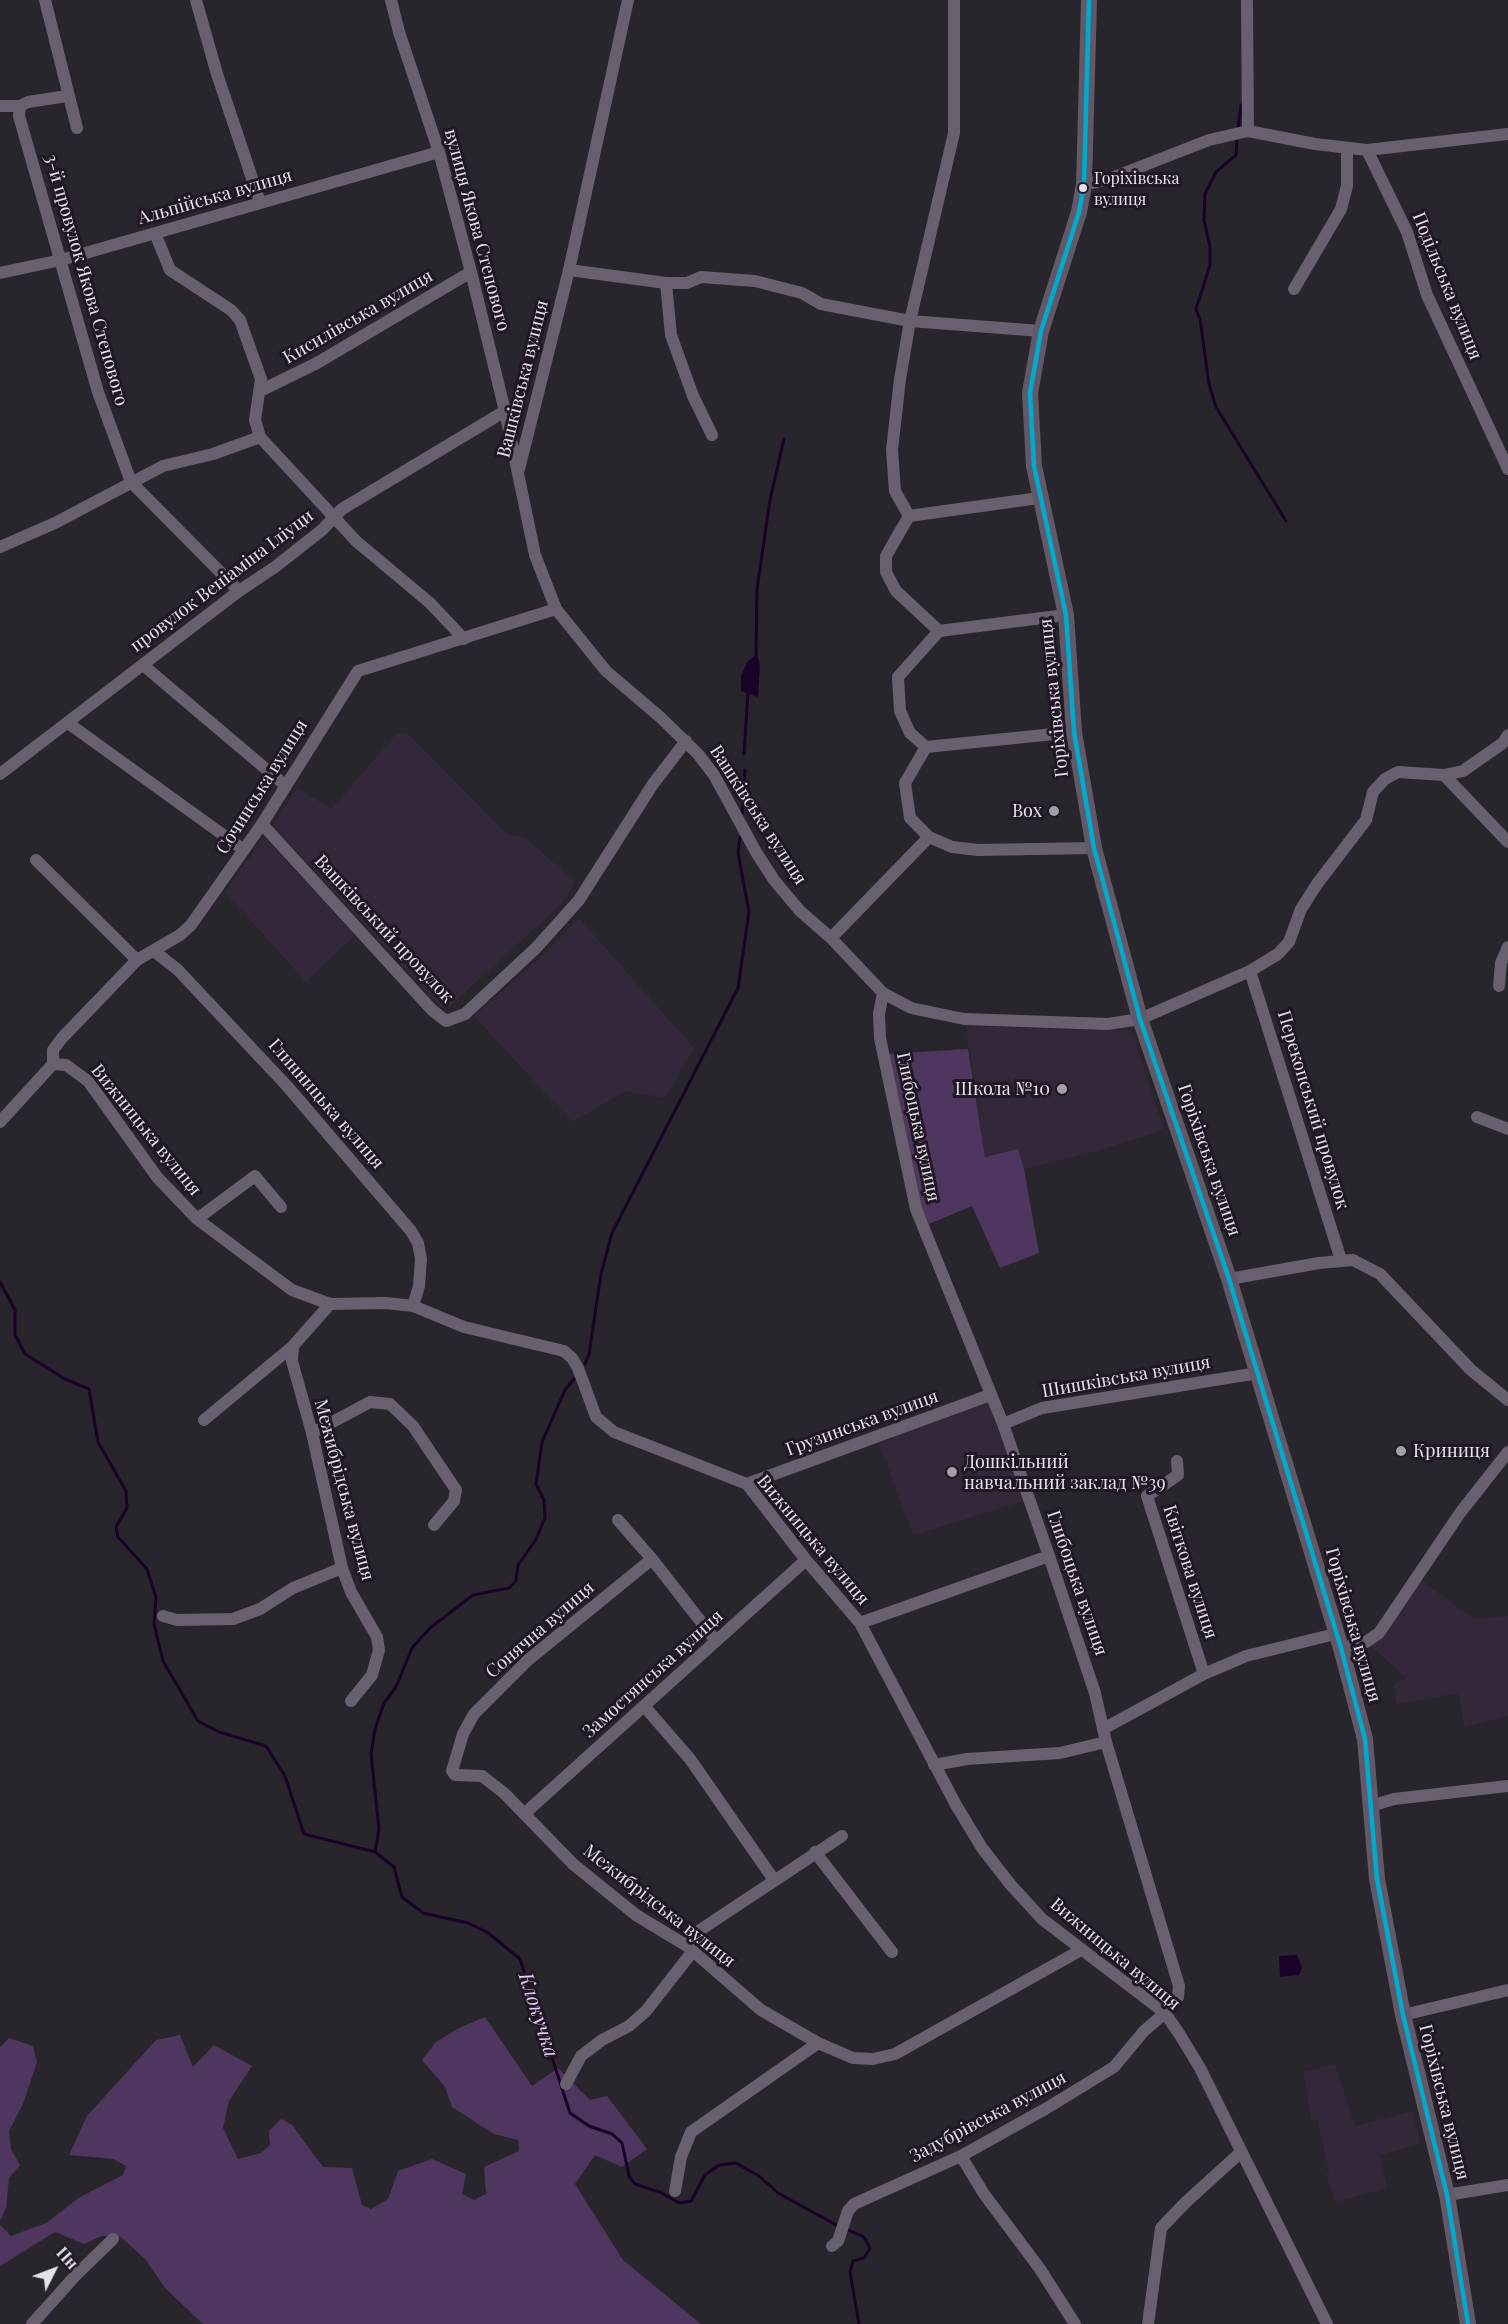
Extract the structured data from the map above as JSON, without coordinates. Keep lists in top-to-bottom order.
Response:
{
  "streets": {
    "street": [
      "Альпійська вулиця",
      "вулиця Якова Степового",
      "3-й провулок Якова Степового",
      "Подільська вулиця",
      "Кисилівська вулиця",
      "Вашківська вулиця",
      "провулок Веніаміна Іліуци",
      "Горіхівська вулиця",
      "Сочинська вулиця",
      "Вашківський провулок",
      "Глинницька вулиця",
      "Перекопський провулок",
      "Глибоцька вулиця",
      "Вижницька вулиця",
      "Шишківська вулиця",
      "Грузинська вулиця",
      "Межибрідська вулиця",
      "Квіткова вулиця",
      "Сонячна вулиця",
      "Замостянська вулиця",
      "Задубрівська вулиця"
    ]
  },
  "crossings": [
    ["Альпійська вулиця", "вулиця Якова Степового"],
    ["Альпійська вулиця", "3-й провулок Якова Степового"],
    ["вулиця Якова Степового", "Кисилівська вулиця"],
    ["вулиця Якова Степового", "Вашківська вулиця"],
    ["вулиця Якова Степового", "провулок Веніаміна Іліуци"],
    ["Вашківська вулиця", "Горіхівська вулиця"],
    ["Вашківська вулиця", "Сочинська вулиця"],
    ["Вашківська вулиця", "Вашківський провулок"],
    ["Вашківська вулиця", "Глибоцька вулиця"],
    ["Горіхівська вулиця", "Шишківська вулиця"],
    ["Сочинська вулиця", "Вашківський провулок"],
    ["Сочинська вулиця", "Глинницька вулиця"],
    ["Сочинська вулиця", "Вижницька вулиця"],
    ["Глинницька вулиця", "Вижницька вулиця"],
    ["Глибоцька вулиця", "Вижницька вулиця"],
    ["Глибоцька вулиця", "Шишківська вулиця"],
    ["Глибоцька вулиця", "Грузинська вулиця"],
    ["Глибоцька вулиця", "Задубрівська вулиця"],
    ["Вижницька вулиця", "Грузинська вулиця"],
    ["Вижницька вулиця", "Межибрідська вулиця"],
    ["Вижницька вулиця", "Замостянська вулиця"],
    ["Вижницька вулиця", "Задубрівська вулиця"],
    ["Межибрідська вулиця", "Сонячна вулиця"],
    ["Межибрідська вулиця", "Замостянська вулиця"]
  ],
  "water": ["Клокучка"],
  "places": [
    "Горіхівська вулиця",
    "Box",
    "Школа №10",
    "Криниця",
    "Дошкільний навчальний заклад №39"
  ],
  "north": "top right"
}
